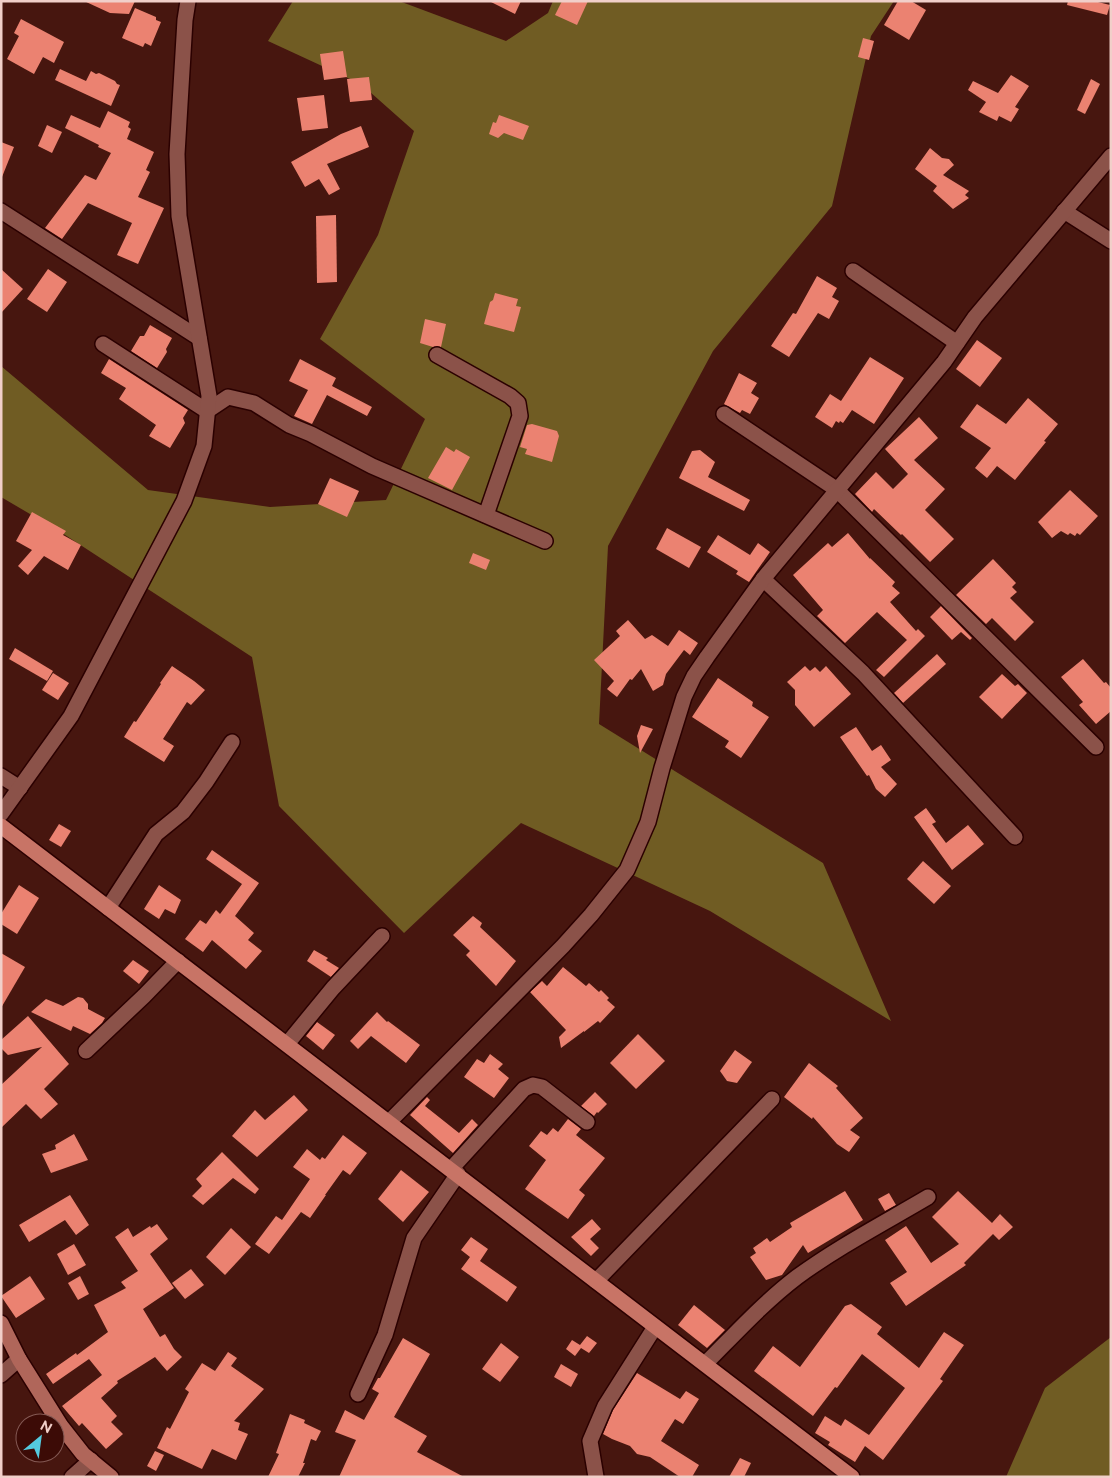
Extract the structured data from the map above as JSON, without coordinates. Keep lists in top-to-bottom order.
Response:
{
  "north": "top right"
}
